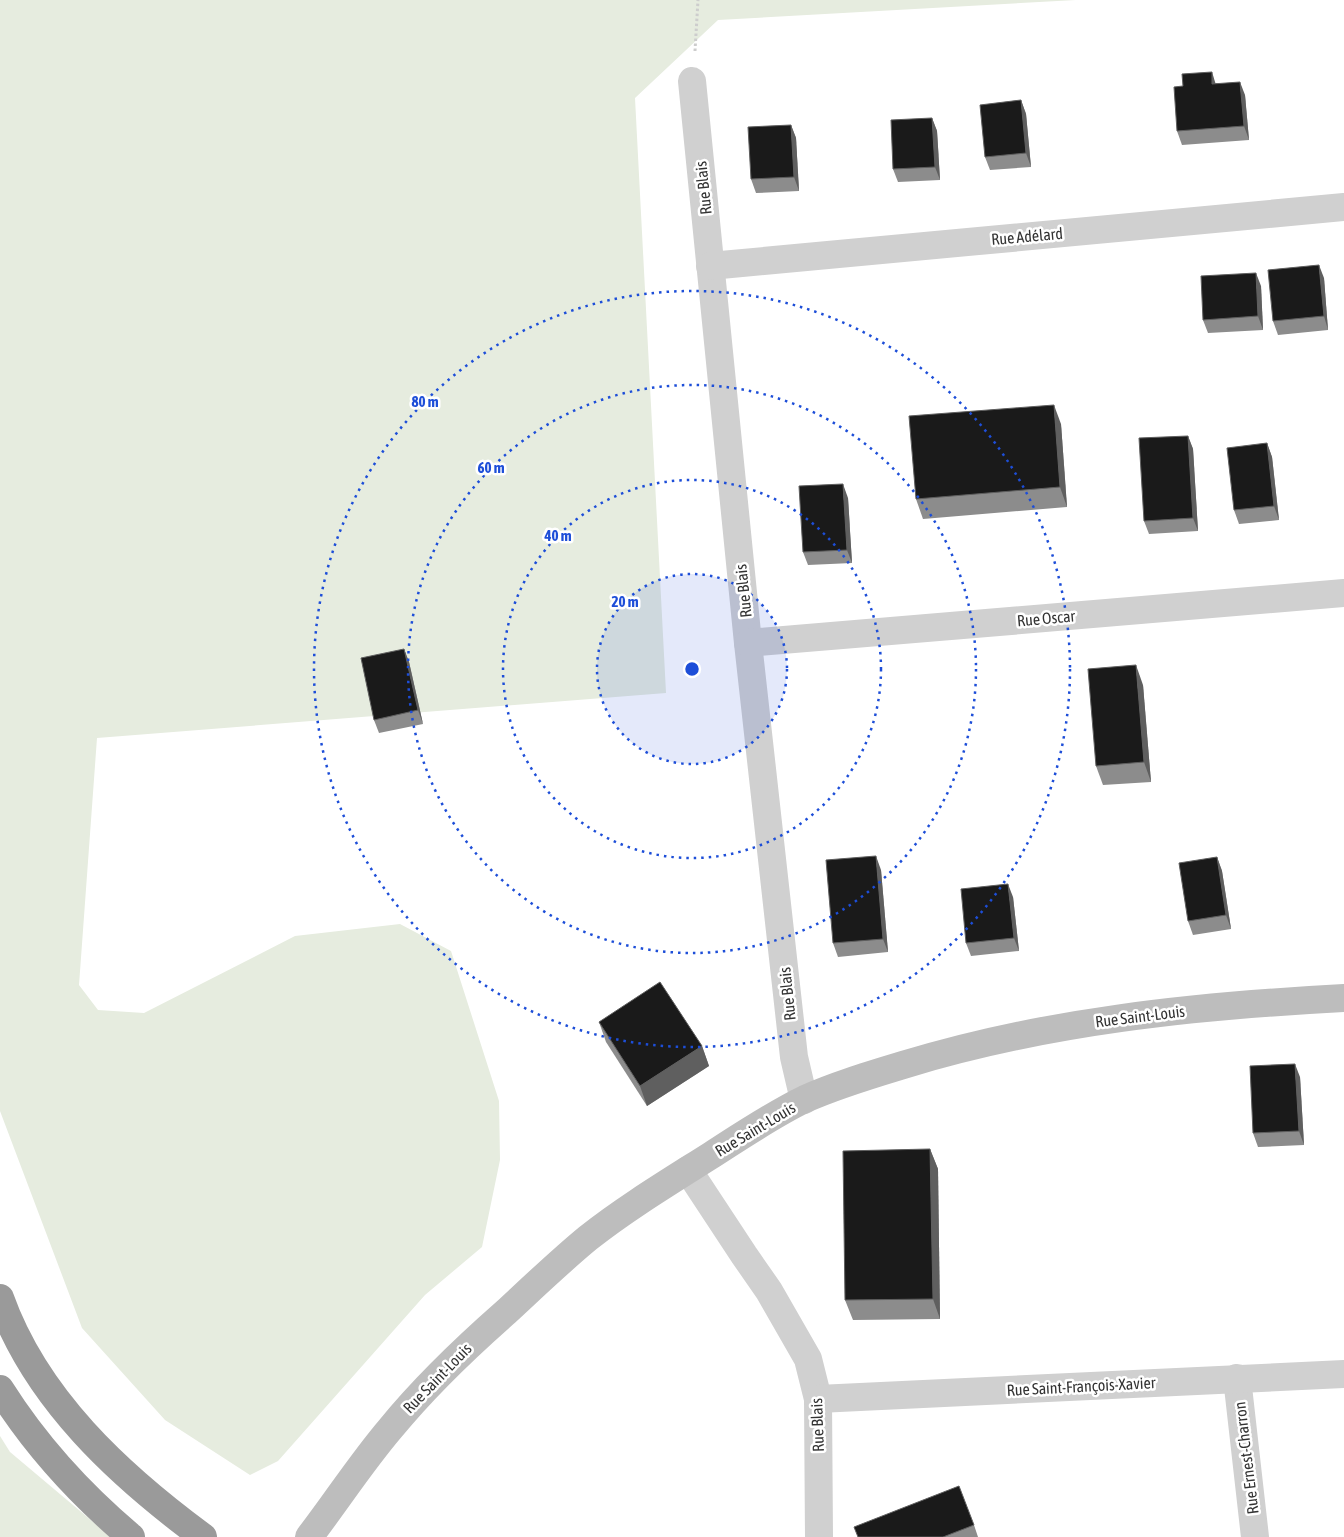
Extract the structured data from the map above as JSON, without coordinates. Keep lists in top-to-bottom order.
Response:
{
  "streets": {
    "main road": ["Rue Saint-Louis"],
    "street": [
      "Rue Blais",
      "Rue Adélard",
      "Rue Oscar",
      "Rue Saint-François-Xavier",
      "Rue Ernest-Charron"
    ]
  },
  "crossings": [
    ["Rue Blais", "Rue Adélard"],
    ["Rue Blais", "Rue Oscar"],
    ["Rue Blais", "Rue Saint-Louis"],
    ["Rue Blais", "Rue Saint-François-Xavier"],
    ["Rue Saint-François-Xavier", "Rue Ernest-Charron"]
  ],
  "rings": [
    "80 m",
    "60 m",
    "40 m",
    "20 m"
  ]
}
